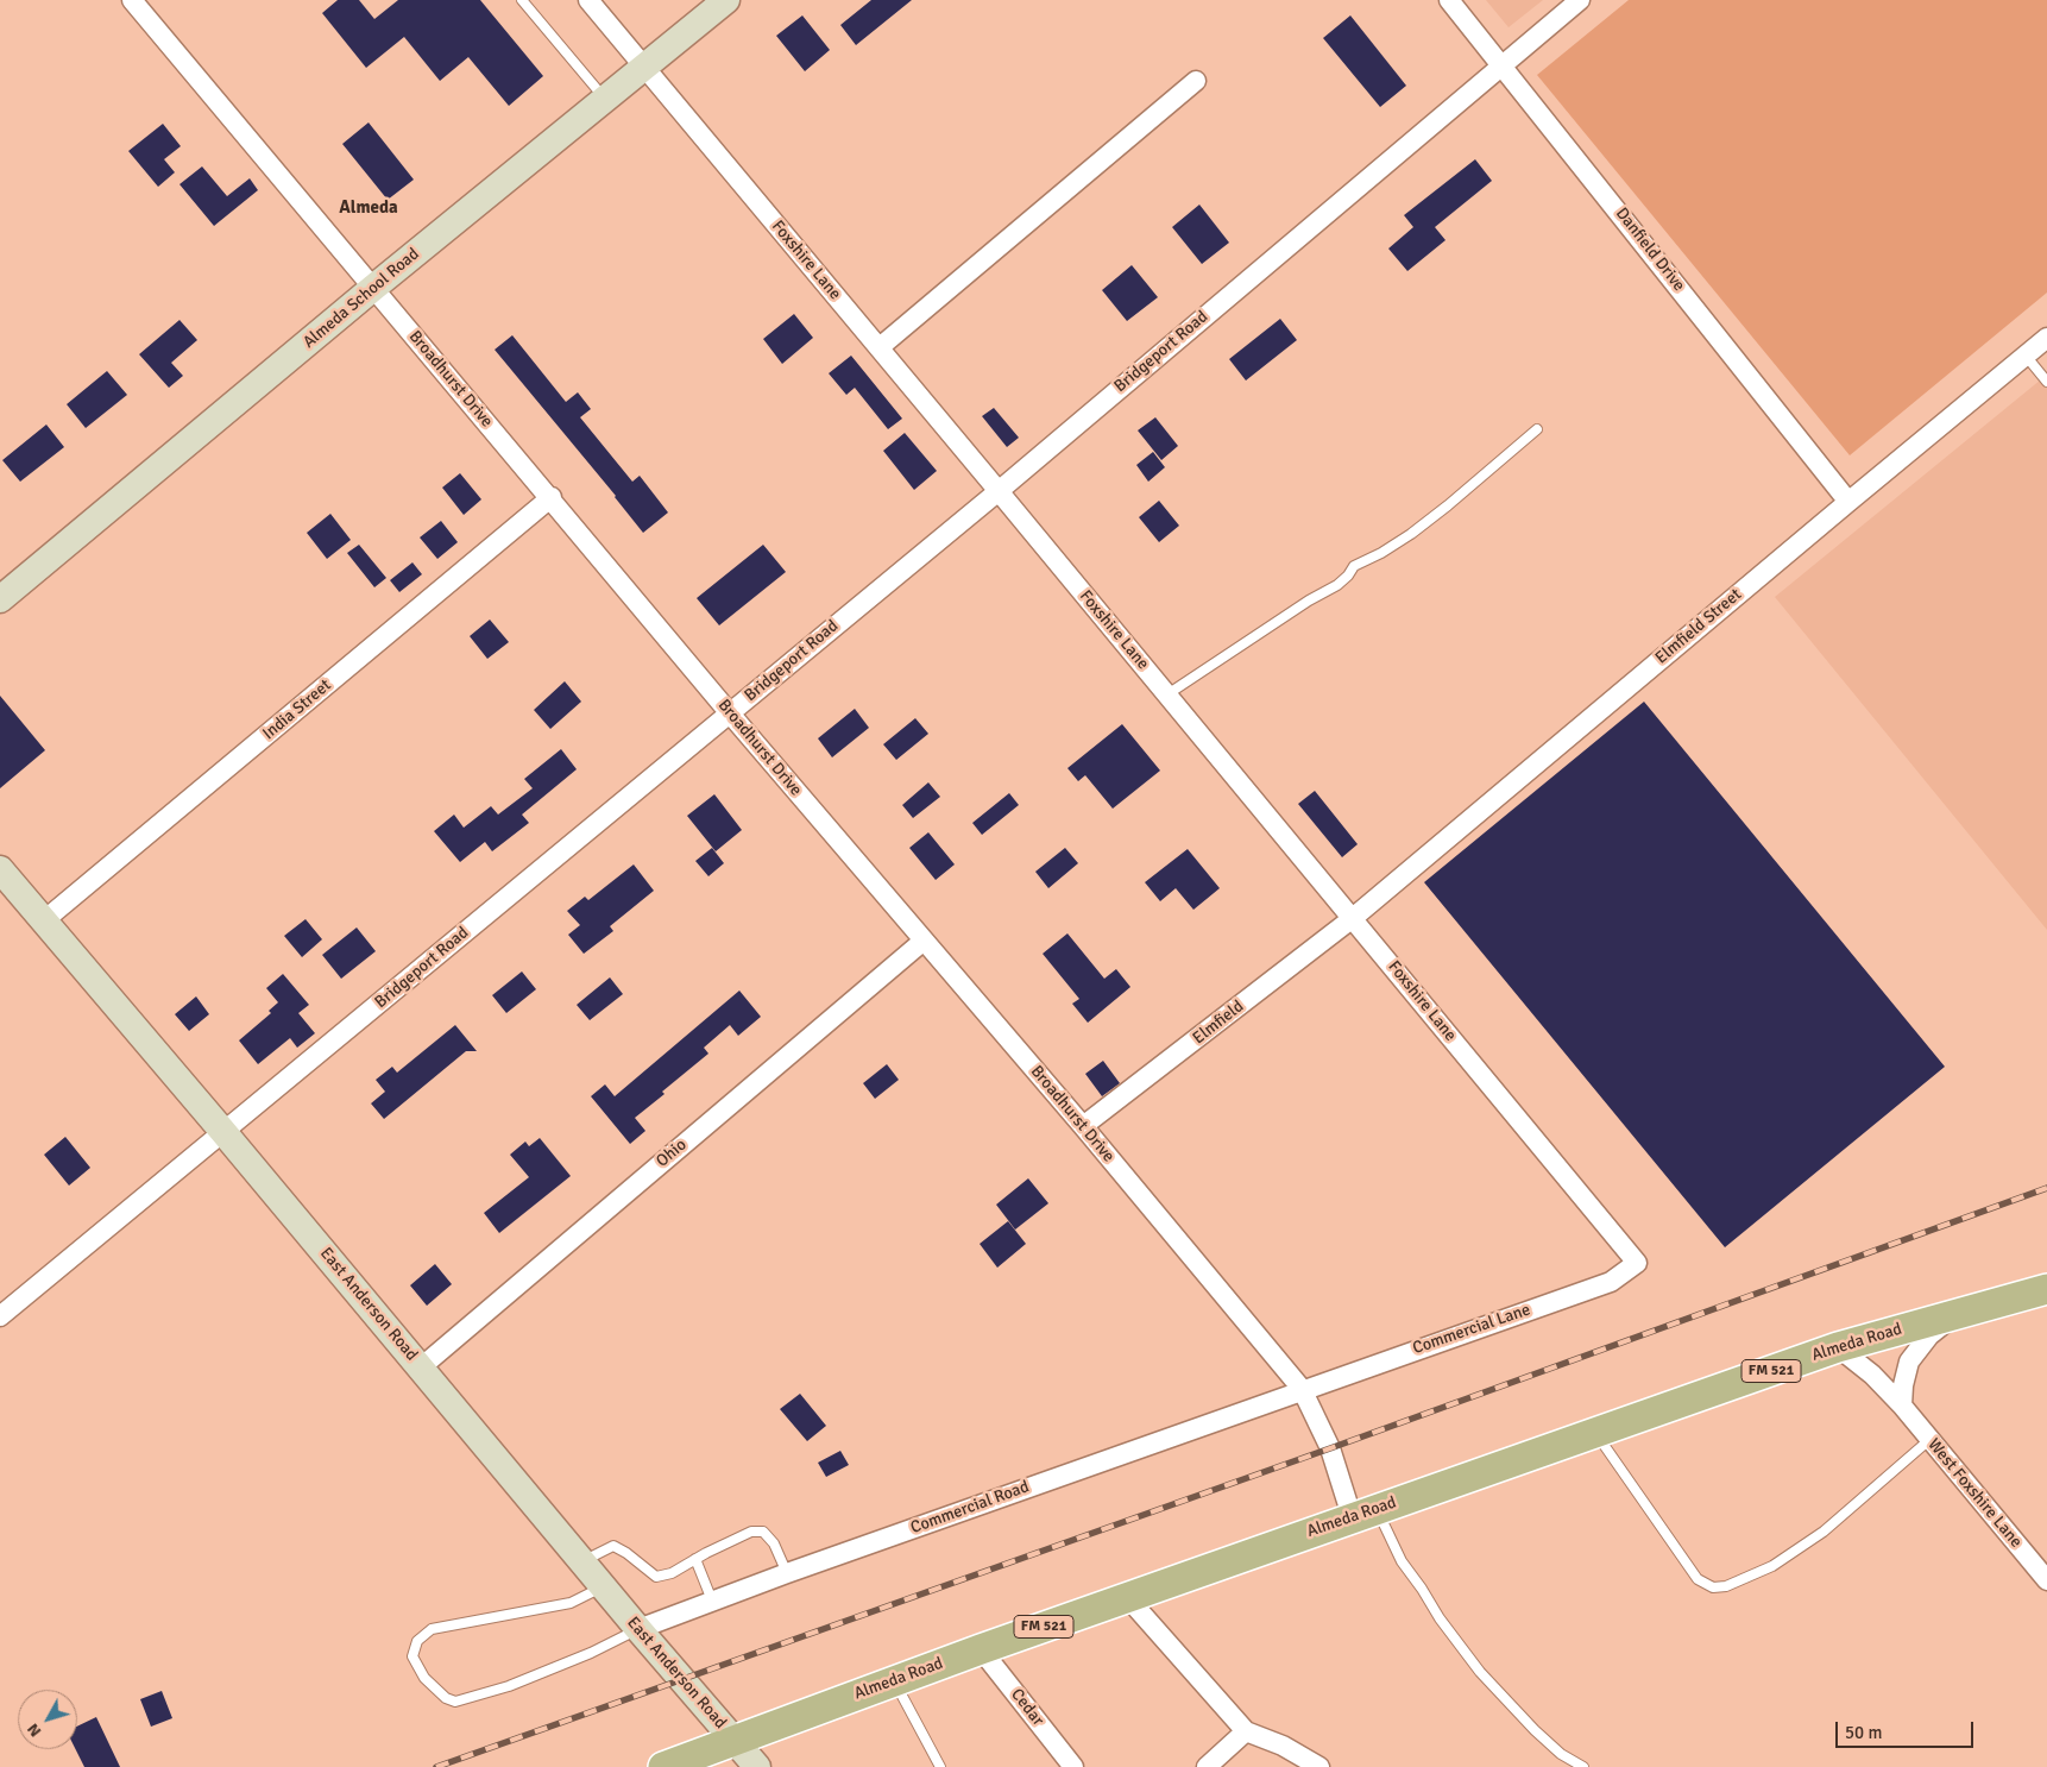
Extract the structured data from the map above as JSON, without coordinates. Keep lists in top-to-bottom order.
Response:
{
  "streets": {
    "main road": ["Almeda Road", "FM 521"],
    "street": [
      "Danfield Drive",
      "Foxshire Lane",
      "Almeda School Road",
      "Bridgeport Road",
      "Broadhurst Drive",
      "Elmfield Street",
      "India Street",
      "Elmfield",
      "Ohio",
      "East Anderson Road",
      "Commercial Lane",
      "West Foxshire Lane",
      "Commercial Road",
      "Cedar"
    ]
  },
  "crossings": [
    ["Danfield Drive", "Bridgeport Road"],
    ["Danfield Drive", "Elmfield Street"],
    ["Foxshire Lane", "Almeda School Road"],
    ["Foxshire Lane", "Bridgeport Road"],
    ["Foxshire Lane", "Elmfield Street"],
    ["Foxshire Lane", "Elmfield"],
    ["Foxshire Lane", "Commercial Lane"],
    ["Almeda School Road", "Broadhurst Drive"],
    ["Bridgeport Road", "Broadhurst Drive"],
    ["Bridgeport Road", "East Anderson Road"],
    ["Broadhurst Drive", "India Street"],
    ["Broadhurst Drive", "Elmfield"],
    ["Broadhurst Drive", "Ohio"],
    ["Broadhurst Drive", "Commercial Lane"],
    ["Broadhurst Drive", "Almeda Road"],
    ["Broadhurst Drive", "Commercial Road"],
    ["Elmfield Street", "Elmfield"],
    ["India Street", "East Anderson Road"],
    ["Ohio", "East Anderson Road"],
    ["East Anderson Road", "Almeda Road"],
    ["East Anderson Road", "Commercial Road"],
    ["Commercial Lane", "Commercial Road"],
    ["Almeda Road", "West Foxshire Lane"],
    ["Almeda Road", "Cedar"]
  ],
  "districts": ["Almeda"],
  "scale_bar": "50 m",
  "north": "bottom left"
}
